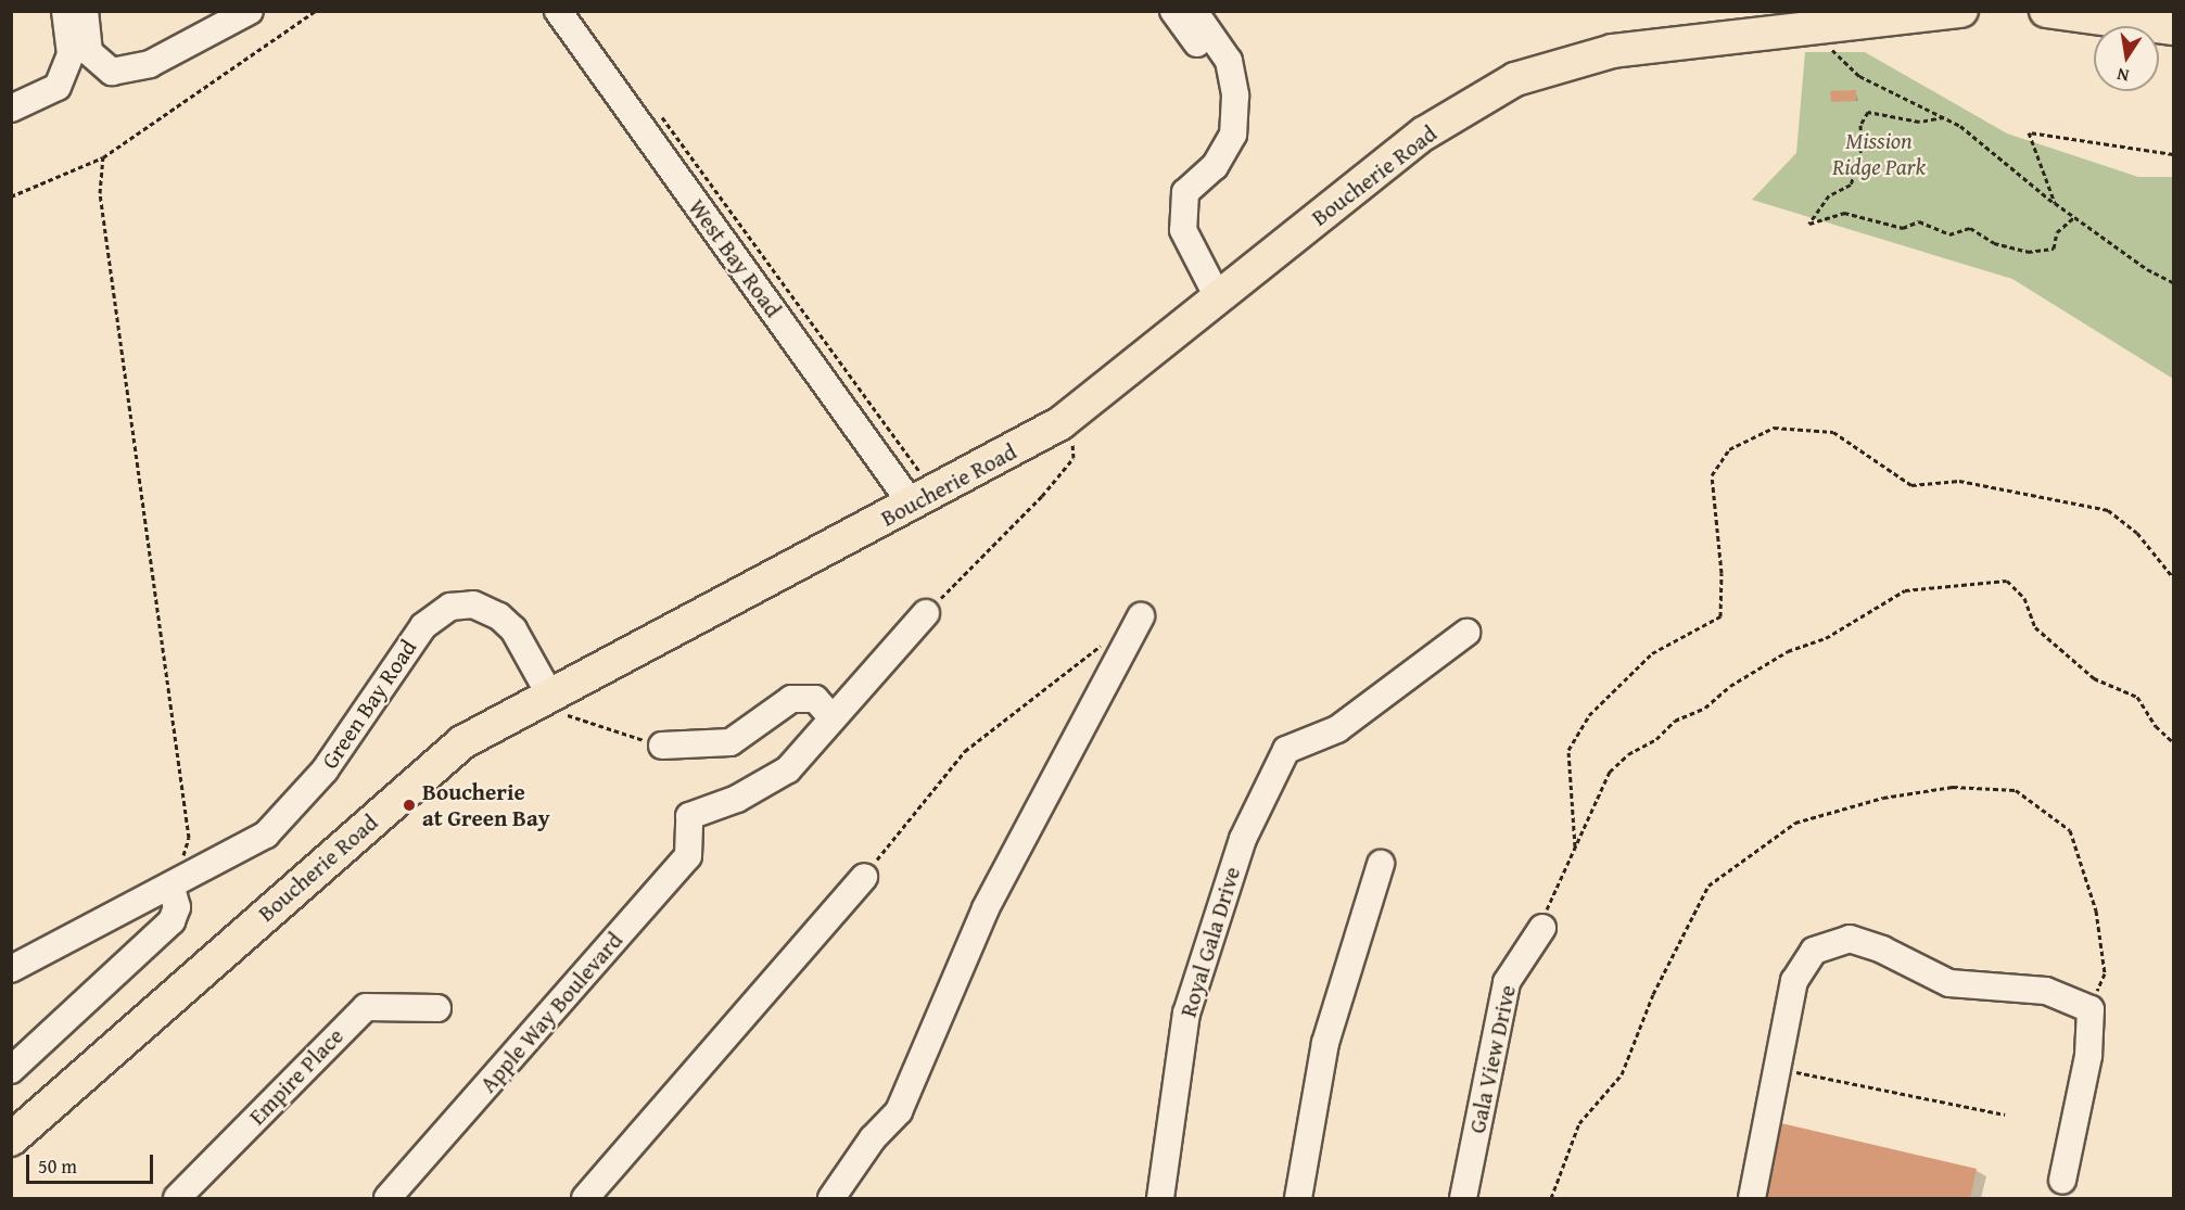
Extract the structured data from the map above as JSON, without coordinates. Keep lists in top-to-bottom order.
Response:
{
  "streets": {
    "main road": ["Boucherie Road"],
    "street": [
      "West Bay Road",
      "Green Bay Road",
      "Royal Gala Drive",
      "Apple Way Boulevard",
      "Gala View Drive",
      "Empire Place"
    ]
  },
  "crossings": [
    ["Boucherie Road", "West Bay Road"],
    ["Boucherie Road", "Green Bay Road"]
  ],
  "parks": ["Mission Ridge Park"],
  "places": ["Boucherie at Green Bay"],
  "scale_bar": "50 m",
  "north": "bottom"
}
